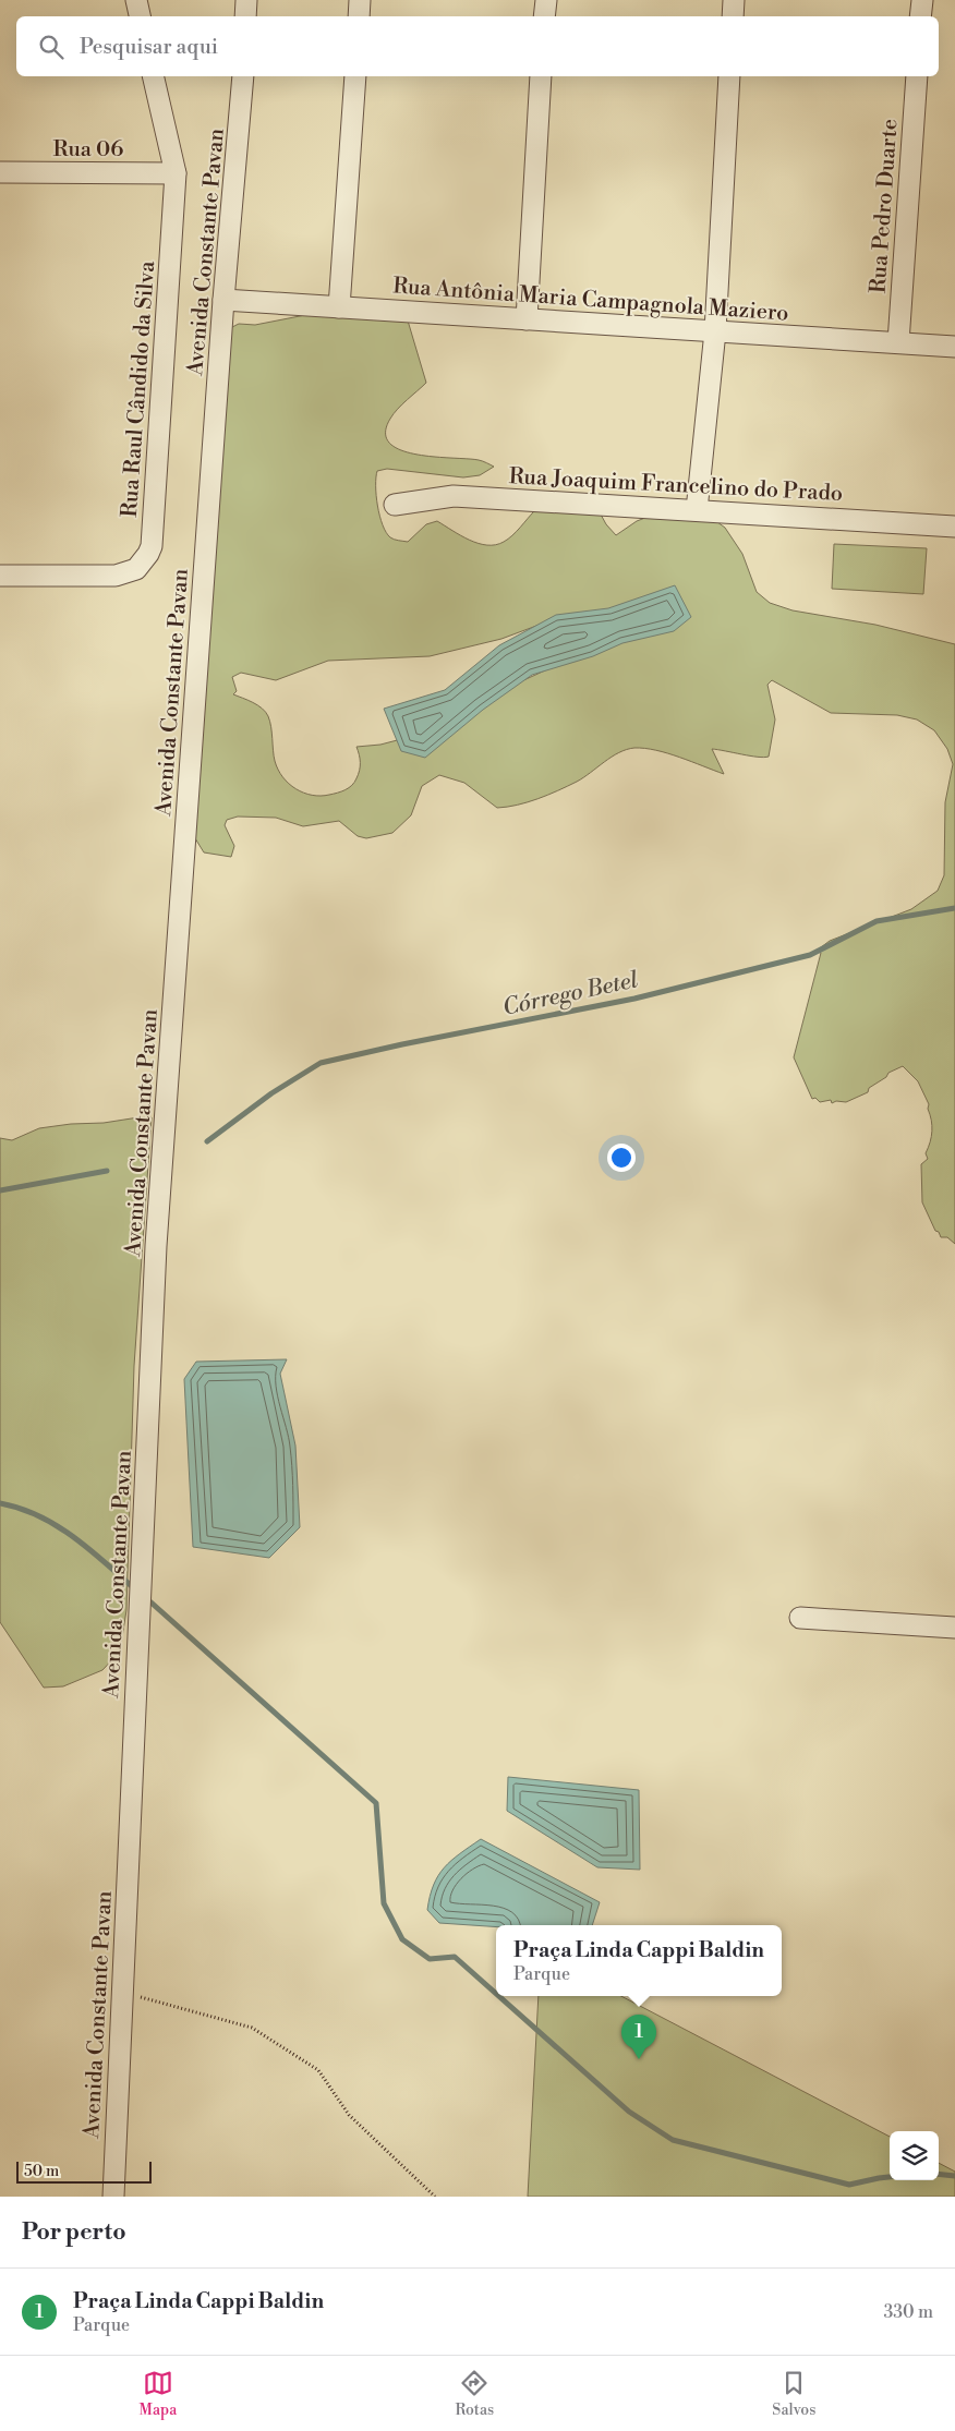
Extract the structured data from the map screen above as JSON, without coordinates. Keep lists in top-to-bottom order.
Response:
{
  "streets": {
    "street": [
      "Rua 06",
      "Rua Pedro Duarte",
      "Avenida Constante Pavan",
      "Rua Antônia Maria Campagnola Maziero",
      "Rua Raul Cândido da Silva",
      "Rua Joaquim Francelino do Prado"
    ]
  },
  "crossings": [
    ["Rua 06", "Rua Raul Cândido da Silva"],
    ["Rua Pedro Duarte", "Rua Antônia Maria Campagnola Maziero"],
    ["Avenida Constante Pavan", "Rua Antônia Maria Campagnola Maziero"]
  ],
  "water": ["Córrego Betel"],
  "scale_bar": "50 m",
  "page": {
    "search": "Pesquisar aqui",
    "popup": ["Praça Linda Cappi Baldin", "Parque"],
    "pins": "1",
    "scale": "50 m",
    "heading": "Por perto",
    "list": [
      {
        "mark": "1",
        "name": "Praça Linda Cappi Baldin",
        "note": "Parque",
        "value": "330 m"
      }
    ],
    "nav": ["Mapa", "Rotas", "Salvos"]
  }
}
